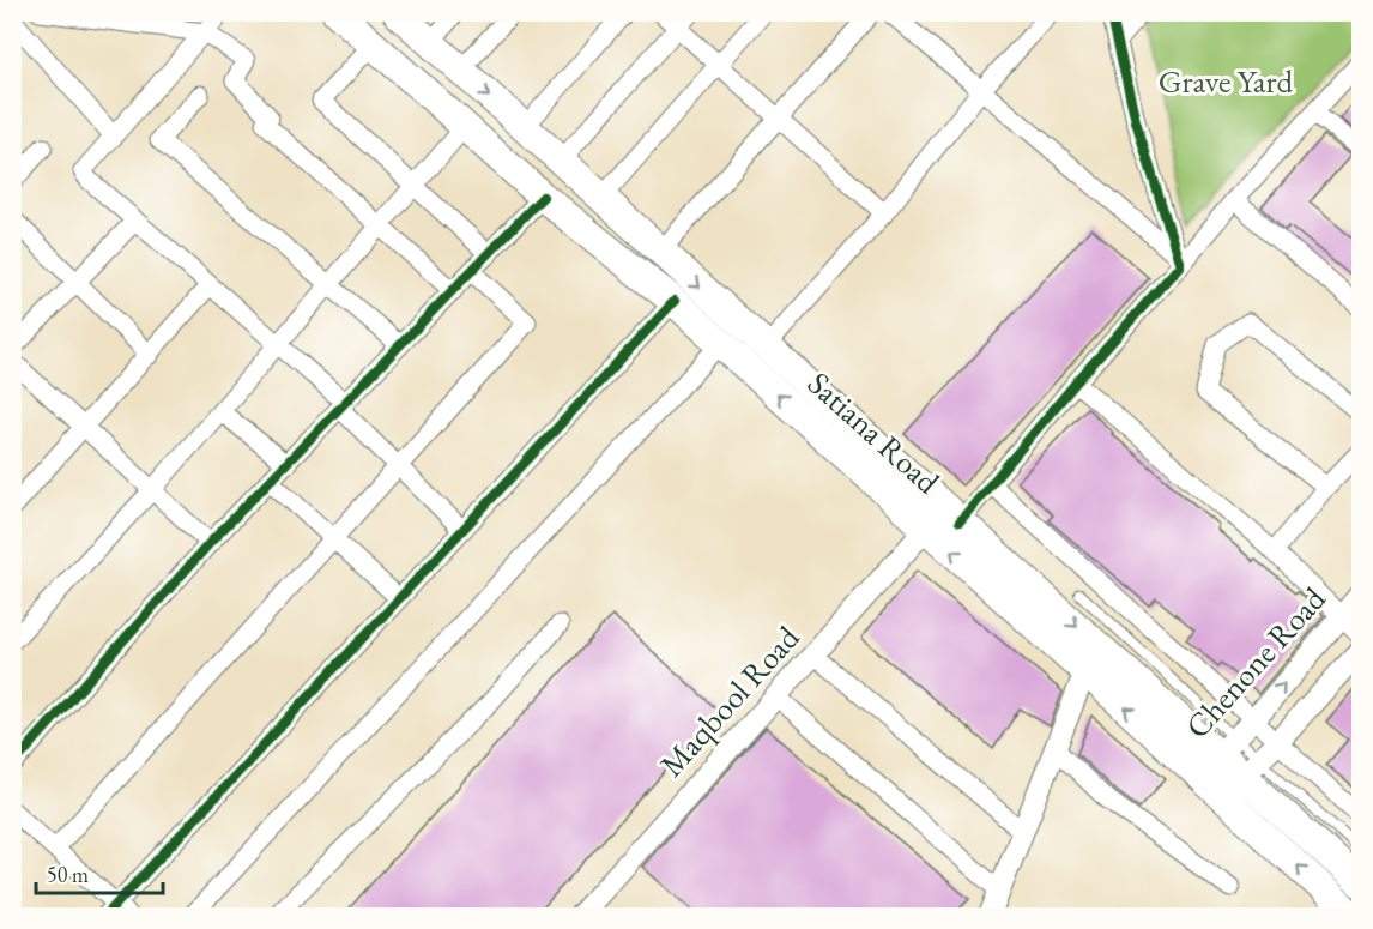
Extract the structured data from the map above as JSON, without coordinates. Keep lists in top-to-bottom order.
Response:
{
  "streets": {
    "main road": ["Satiana Road"],
    "street": ["Chenone Road", "Maqbool Road"]
  },
  "crossings": [
    ["Satiana Road", "Chenone Road"],
    ["Satiana Road", "Maqbool Road"]
  ],
  "parks": ["Grave Yard"],
  "scale_bar": "50 m"
}
